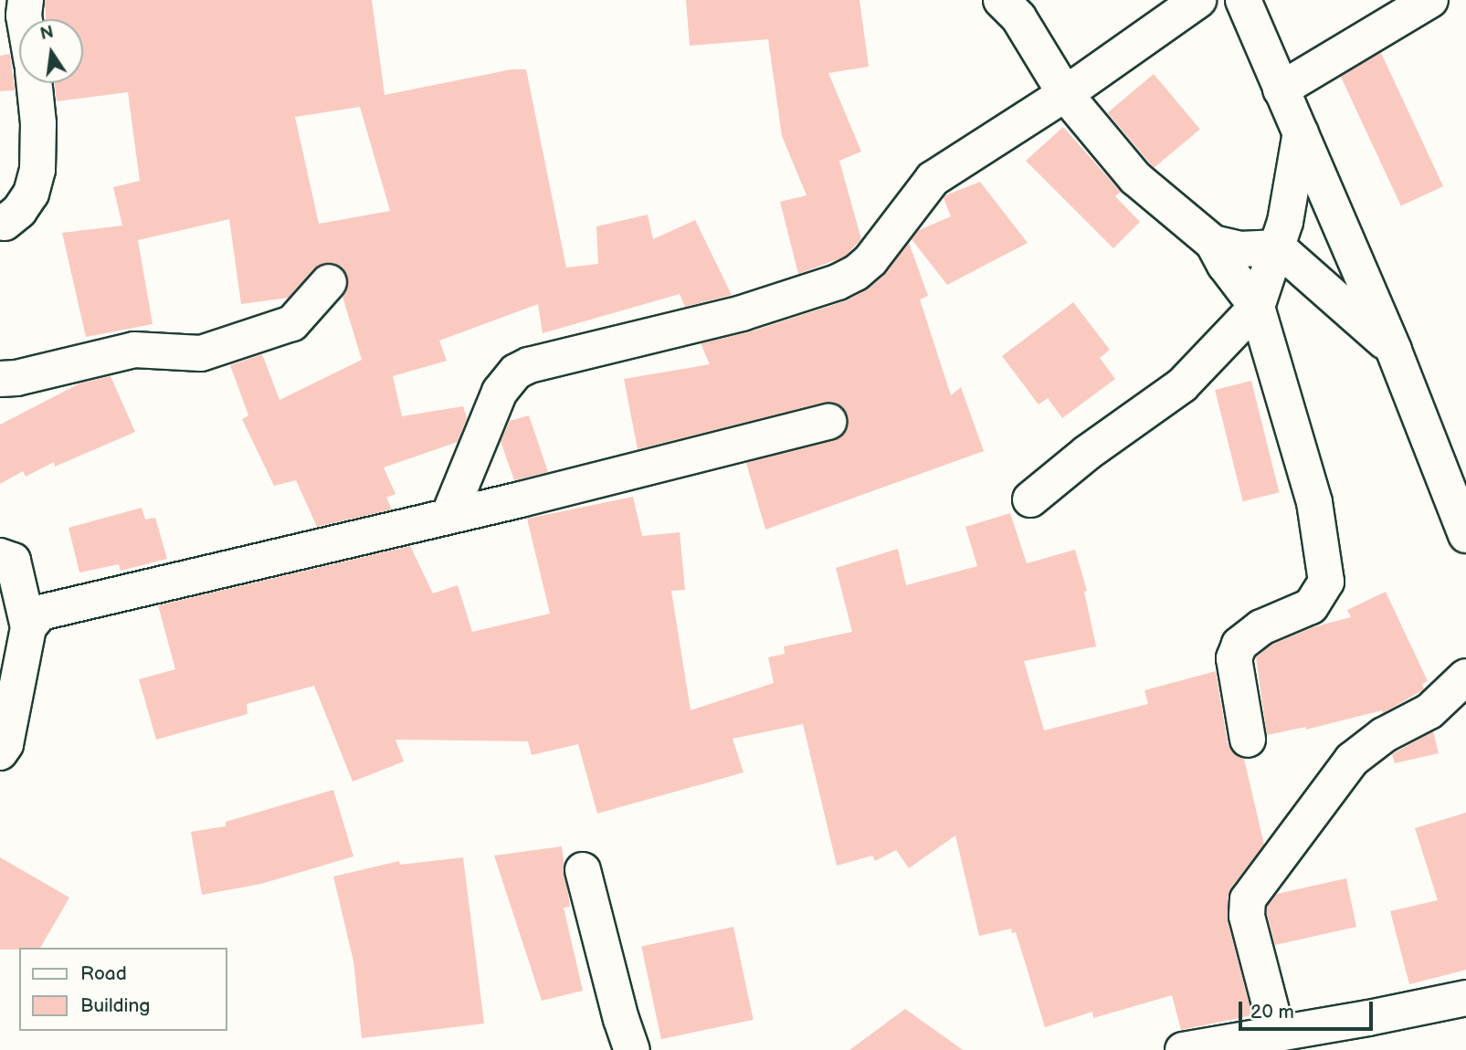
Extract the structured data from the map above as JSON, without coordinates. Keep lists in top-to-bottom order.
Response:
{
  "legend": ["Road", "Building"],
  "scale_bar": "20 m",
  "north": "top"
}
